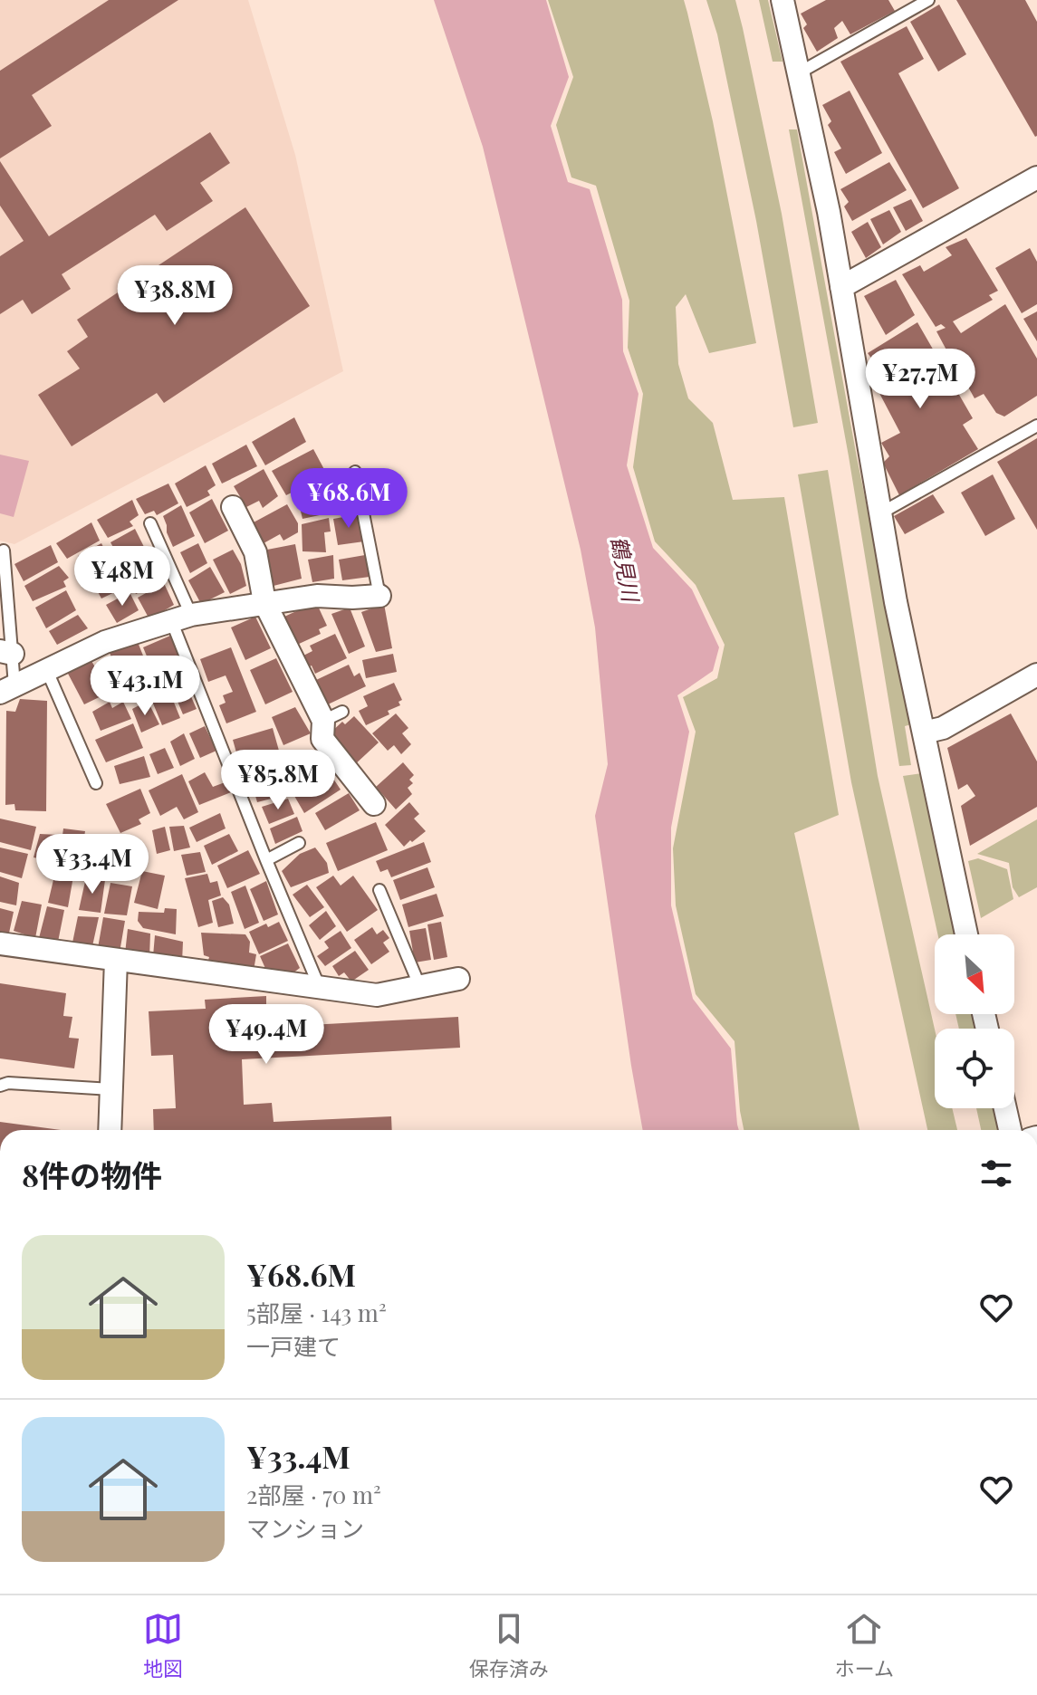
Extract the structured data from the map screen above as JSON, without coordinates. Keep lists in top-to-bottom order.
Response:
{
  "water": ["鶴見川"],
  "north": "bottom right",
  "page": {
    "price": [
      "¥38.8M",
      "¥27.7M",
      "¥68.6M",
      "¥48M",
      "¥43.1M",
      "¥85.8M",
      "¥33.4M",
      "¥49.4M"
    ],
    "heading": "8件の物件",
    "list": [
      {
        "name": "¥68.6M",
        "note": "5部屋 · 143 m² · 一戸建て"
      },
      {
        "name": "¥33.4M",
        "note": "2部屋 · 70 m² · マンション"
      }
    ],
    "tabs": ["地図", "保存済み", "ホーム"]
  }
}
